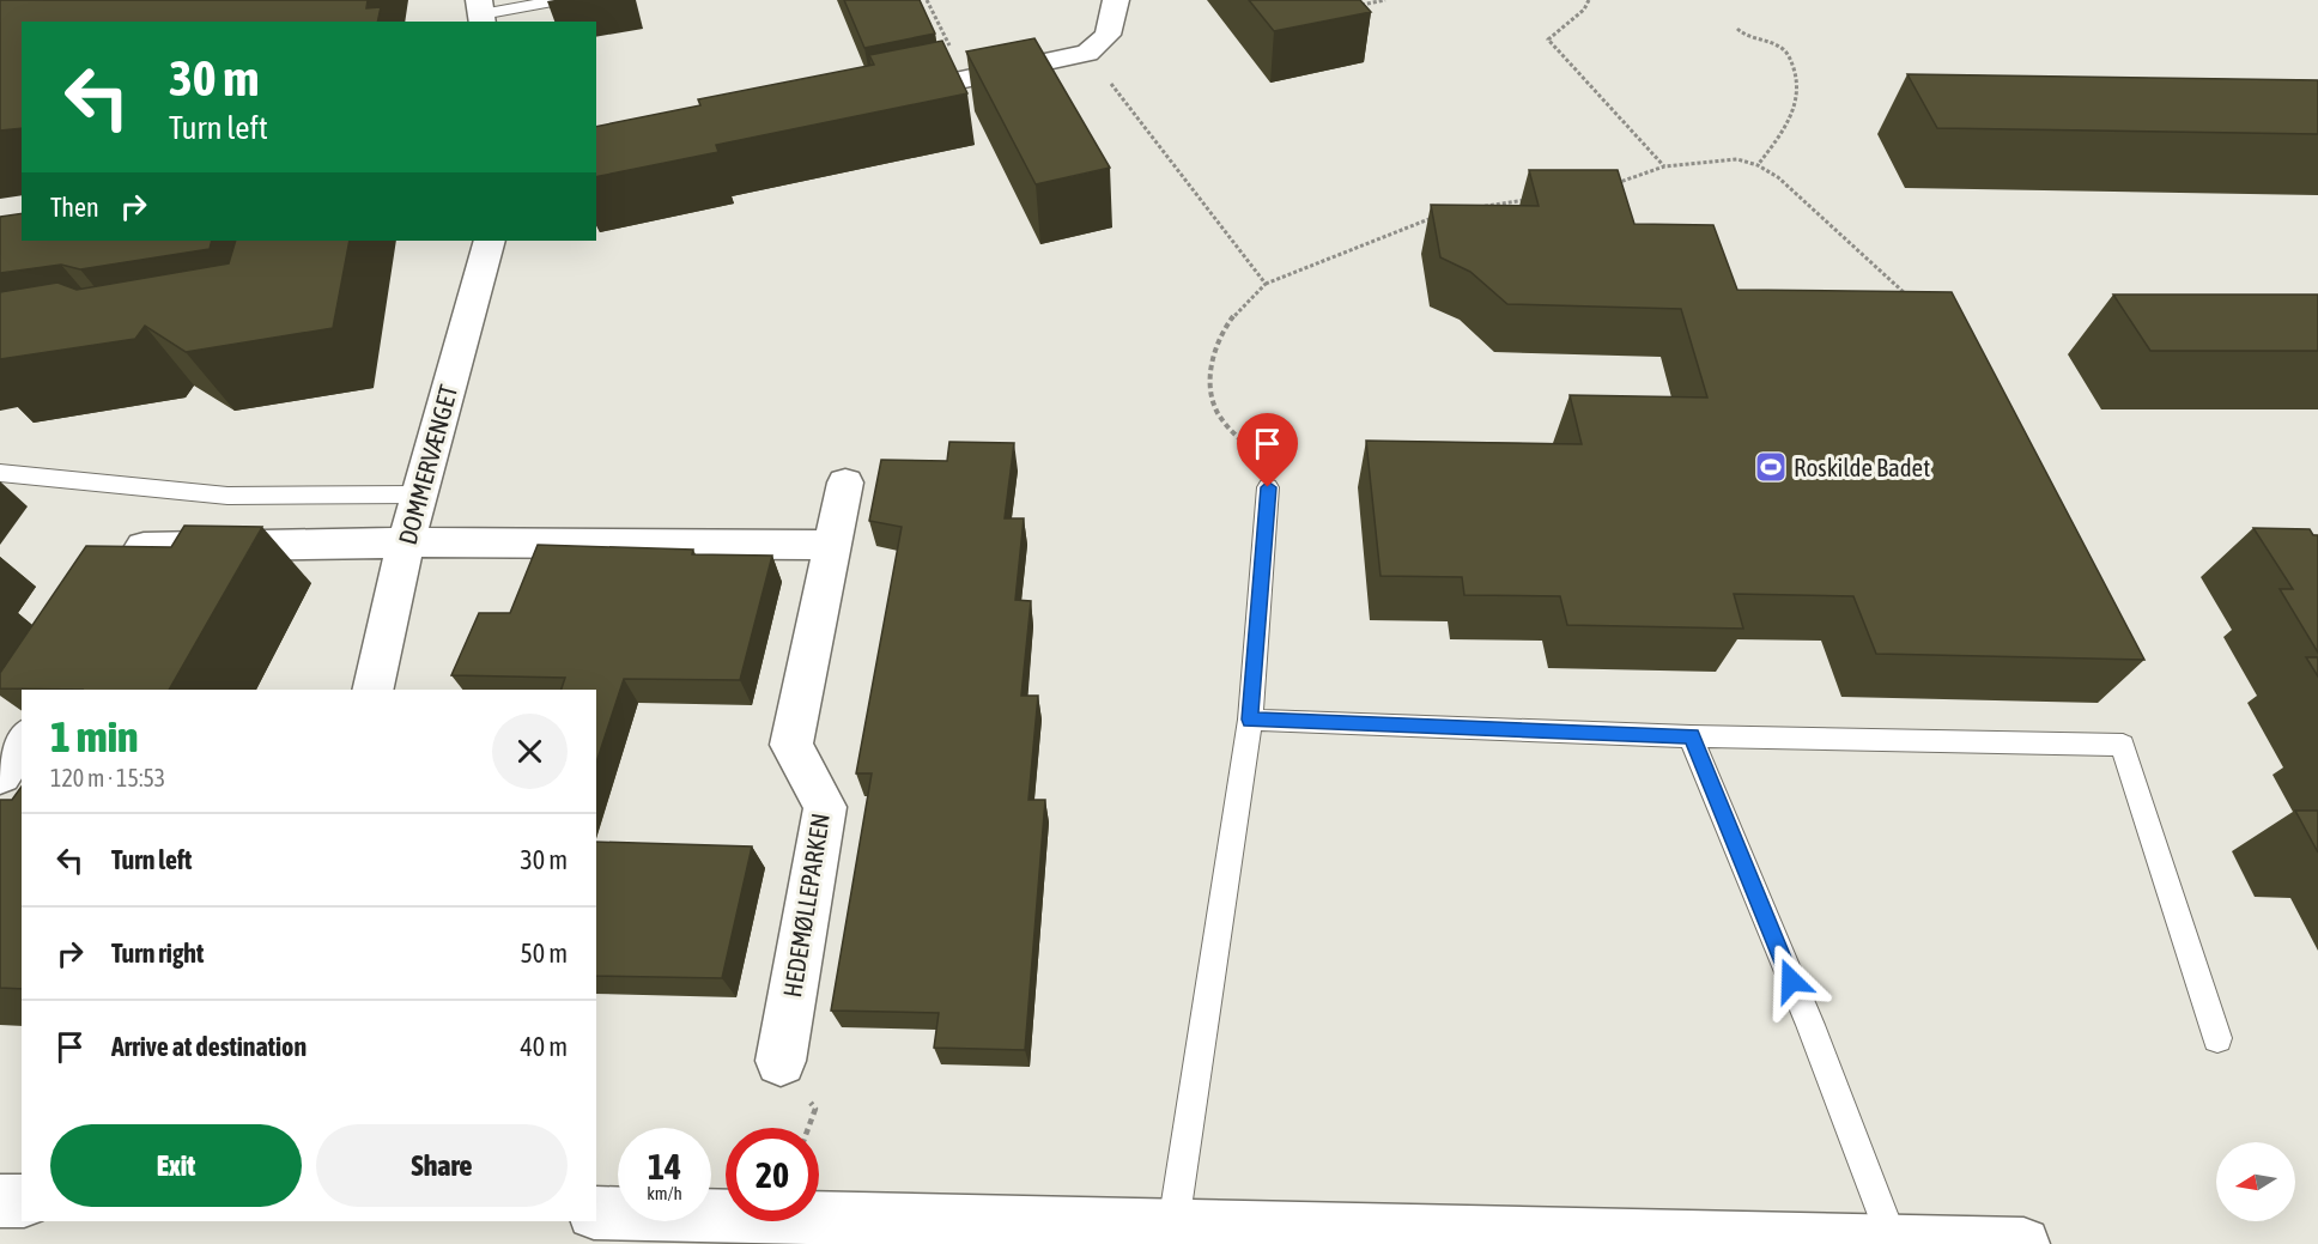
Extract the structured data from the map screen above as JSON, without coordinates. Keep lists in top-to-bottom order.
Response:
{
  "streets": {
    "street": ["DOMMERVÆNGET", "HEDEMØLLEPARKEN"]
  },
  "places": {
    "sports": ["Roskilde Badet"]
  },
  "north": "left",
  "page": {
    "turn": ["30 m", "Turn left"],
    "then": "Then",
    "heading": ["1 min", "120 m · 15:53"],
    "list": [
      {
        "name": "Turn left",
        "value": "30 m"
      },
      {
        "name": "Turn right",
        "value": "50 m"
      },
      {
        "name": "Arrive at destination",
        "value": "40 m"
      }
    ],
    "buttons": ["Exit", "Share"],
    "speed": "14 km/h",
    "limit": "20"
  }
}
